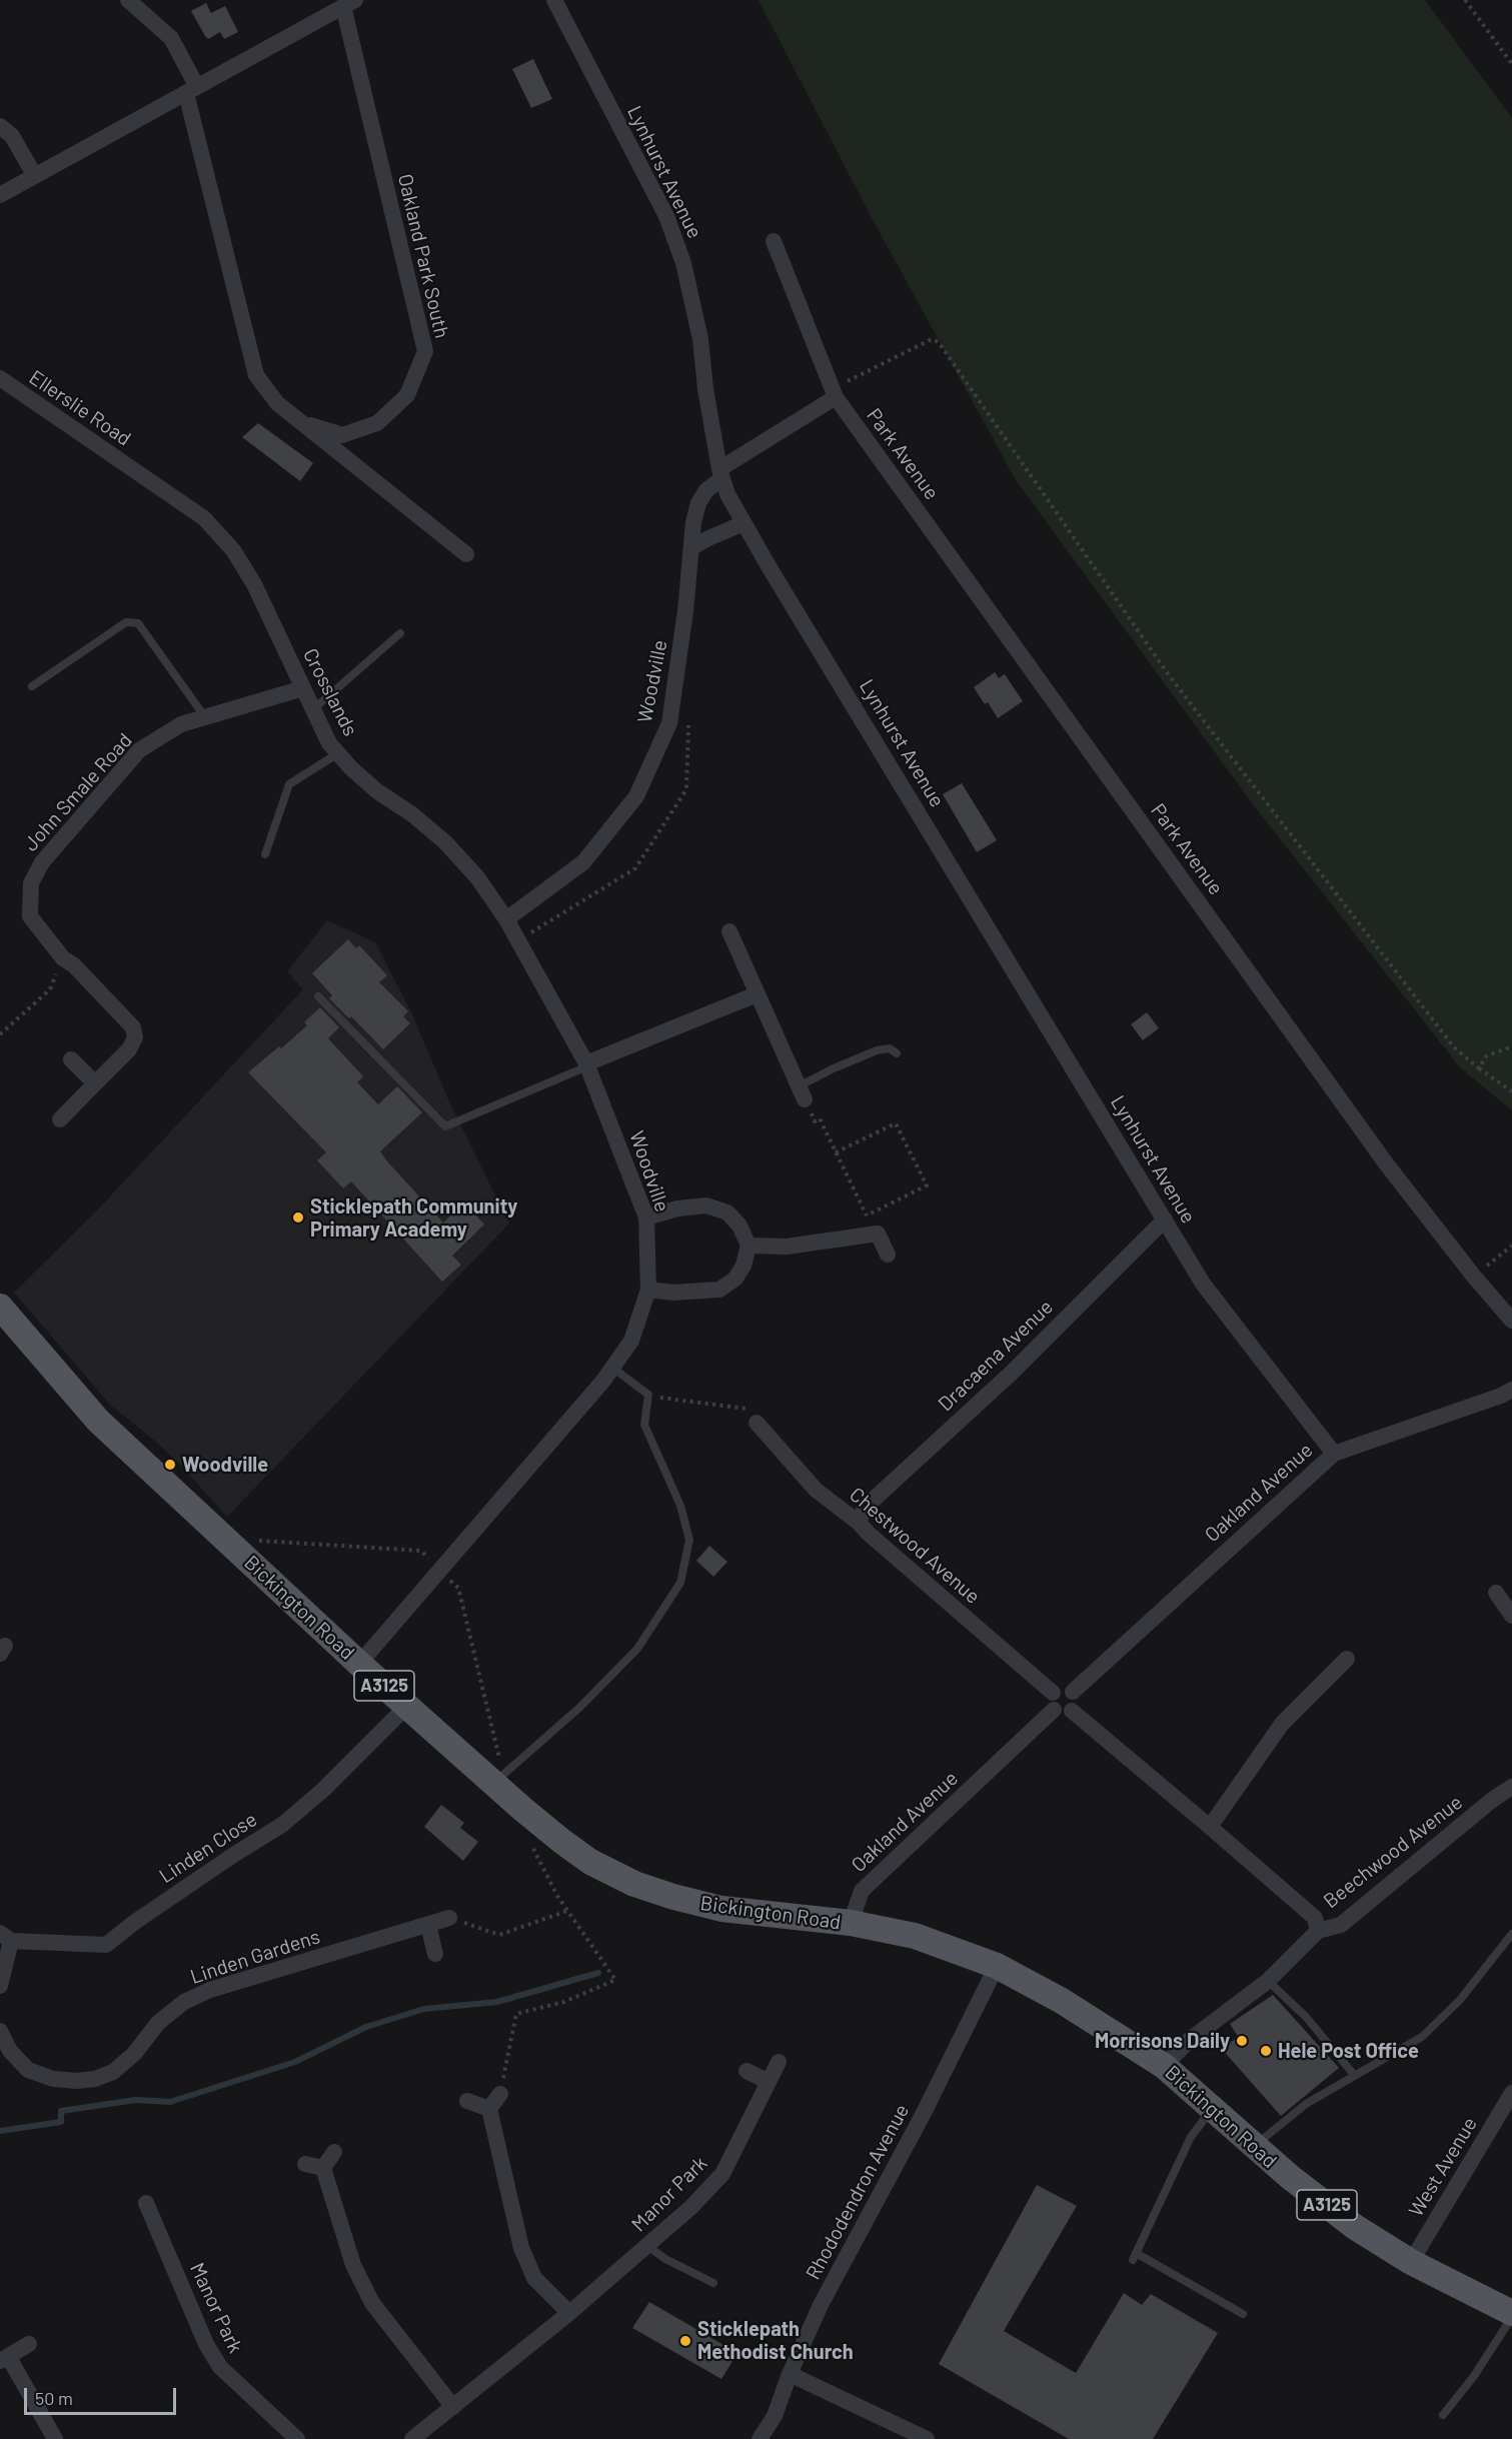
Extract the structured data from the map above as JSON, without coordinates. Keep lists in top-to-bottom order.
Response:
{
  "streets": {
    "main road": ["Bickington Road", "A3125"],
    "street": [
      "Lynhurst Avenue",
      "Oakland Park South",
      "Ellerslie Road",
      "Park Avenue",
      "Woodville",
      "Crosslands",
      "John Smale Road",
      "Dracaena Avenue",
      "Oakland Avenue",
      "Chestwood Avenue",
      "Linden Close",
      "Beechwood Avenue",
      "Linden Gardens",
      "West Avenue",
      "Rhododendron Avenue",
      "Manor Park"
    ]
  },
  "crossings": [
    ["Lynhurst Avenue", "Woodville"],
    ["Lynhurst Avenue", "Dracaena Avenue"],
    ["Lynhurst Avenue", "Oakland Avenue"],
    ["Ellerslie Road", "Crosslands"],
    ["Woodville", "Crosslands"],
    ["Woodville", "Bickington Road"],
    ["Crosslands", "John Smale Road"],
    ["Dracaena Avenue", "Chestwood Avenue"],
    ["Oakland Avenue", "Chestwood Avenue"],
    ["Oakland Avenue", "Bickington Road"],
    ["Bickington Road", "Linden Close"],
    ["Bickington Road", "Beechwood Avenue"],
    ["Bickington Road", "West Avenue"],
    ["Bickington Road", "Rhododendron Avenue"]
  ],
  "places": [
    "Sticklepath Community Primary Academy",
    "Woodville",
    "Morrisons Daily",
    "Hele Post Office",
    "Sticklepath Methodist Church"
  ],
  "scale_bar": "50 m"
}
